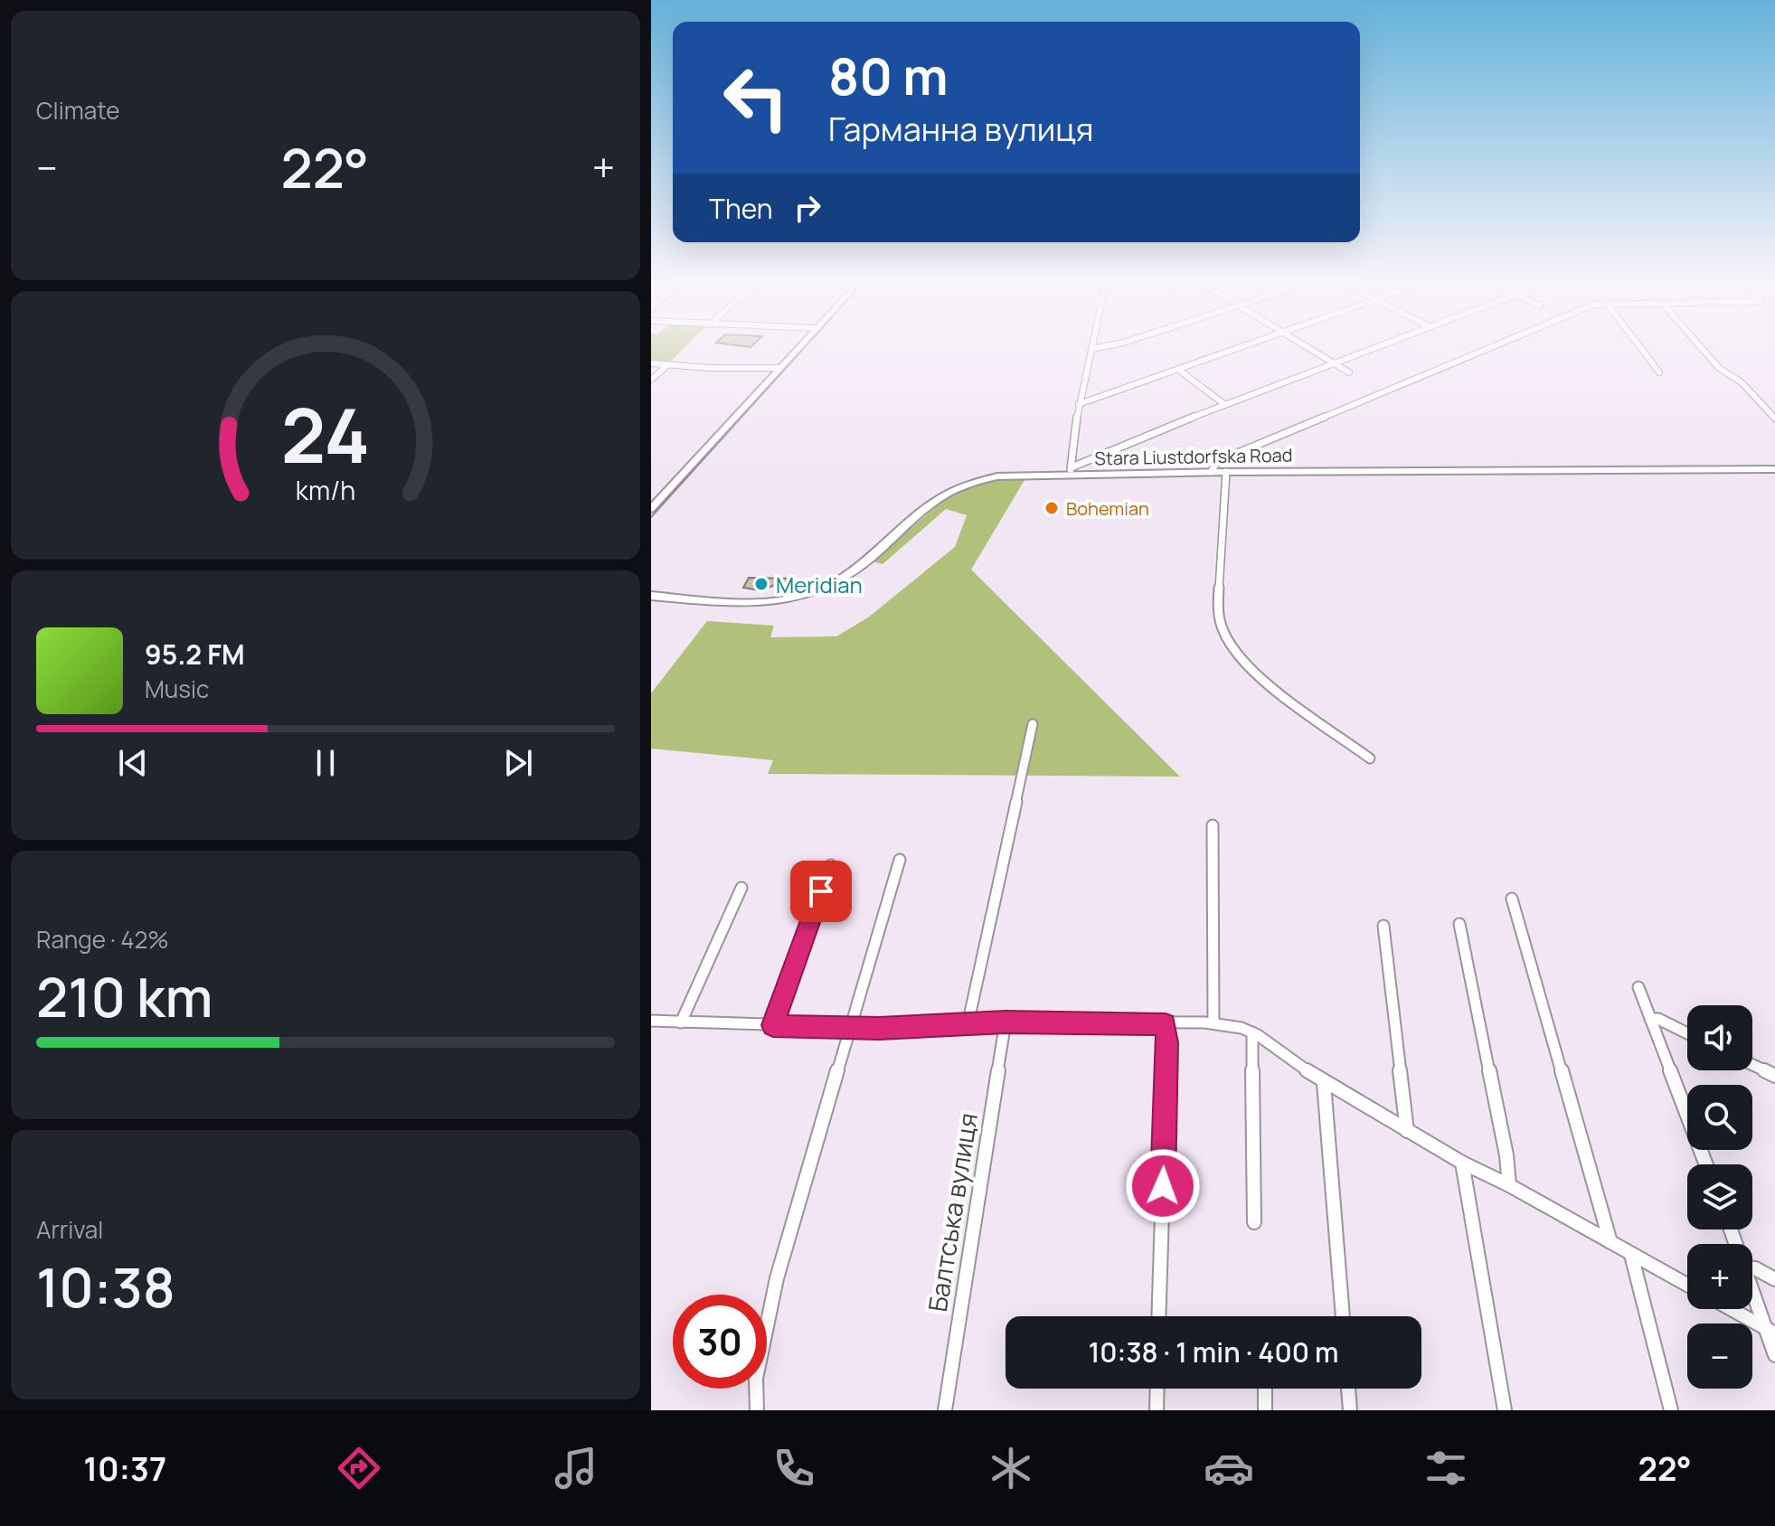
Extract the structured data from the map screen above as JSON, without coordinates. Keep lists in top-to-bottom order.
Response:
{
  "streets": {
    "main road": ["Stara Liustdorfska Road"],
    "street": ["Балтська вулиця"]
  },
  "places": ["Bohemian", "Meridian"],
  "page": {
    "tile": [
      "Climate",
      ["Range · 42%", "210 km"],
      ["Arrival", "10:38"]
    ],
    "turn": ["80 m", "Гарманна вулиця"],
    "heat": ["−", "22°", "+"],
    "then": "Then",
    "song": ["95.2 FM", "Music"],
    "map_buttons": ["+", "−"],
    "limit": "30",
    "trip": "10:38 · 1 min · 400 m",
    "tabs": ["10:37", "22°"],
    "gauge": ["24", "km/h"]
  }
}
